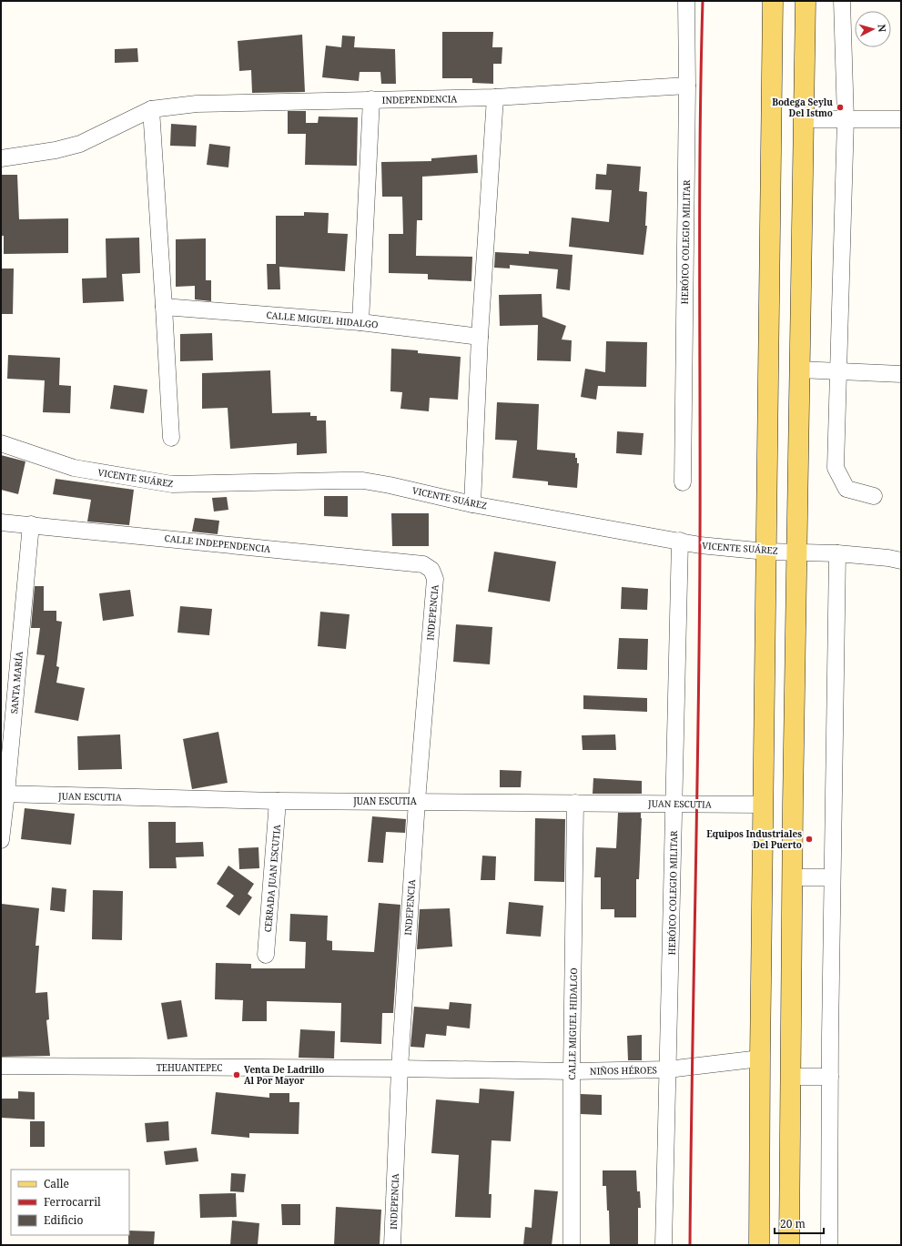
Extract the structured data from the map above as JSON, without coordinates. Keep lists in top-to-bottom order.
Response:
{
  "streets": {
    "street": [
      "INDEPENDENCIA",
      "HERÓICO COLEGIO MILITAR",
      "CALLE MIGUEL HIDALGO",
      "VICENTE SUÁREZ",
      "CALLE INDEPENDENCIA",
      "INDEPENCIA",
      "SANTA MARÍA",
      "JUAN ESCUTIA",
      "CERRADA JUAN ESCUTIA",
      "TEHUANTEPEC",
      "NIÑOS HÉROES"
    ]
  },
  "crossings": [
    ["INDEPENDENCIA", "HERÓICO COLEGIO MILITAR"],
    ["HERÓICO COLEGIO MILITAR", "VICENTE SUÁREZ"],
    ["HERÓICO COLEGIO MILITAR", "JUAN ESCUTIA"],
    ["HERÓICO COLEGIO MILITAR", "NIÑOS HÉROES"],
    ["CALLE MIGUEL HIDALGO", "JUAN ESCUTIA"],
    ["CALLE MIGUEL HIDALGO", "NIÑOS HÉROES"],
    ["CALLE INDEPENDENCIA", "INDEPENCIA"],
    ["CALLE INDEPENDENCIA", "SANTA MARÍA"],
    ["INDEPENCIA", "JUAN ESCUTIA"],
    ["INDEPENCIA", "TEHUANTEPEC"],
    ["INDEPENCIA", "NIÑOS HÉROES"],
    ["SANTA MARÍA", "JUAN ESCUTIA"],
    ["JUAN ESCUTIA", "CERRADA JUAN ESCUTIA"],
    ["TEHUANTEPEC", "NIÑOS HÉROES"]
  ],
  "places": ["Bodega Seylu Del Istmo", "Equipos Industriales Del Puerto", "Venta De Ladrillo Al Por Mayor"],
  "legend": ["Calle", "Ferrocarril", "Edificio"],
  "scale_bar": "20 m",
  "north": "right"
}
